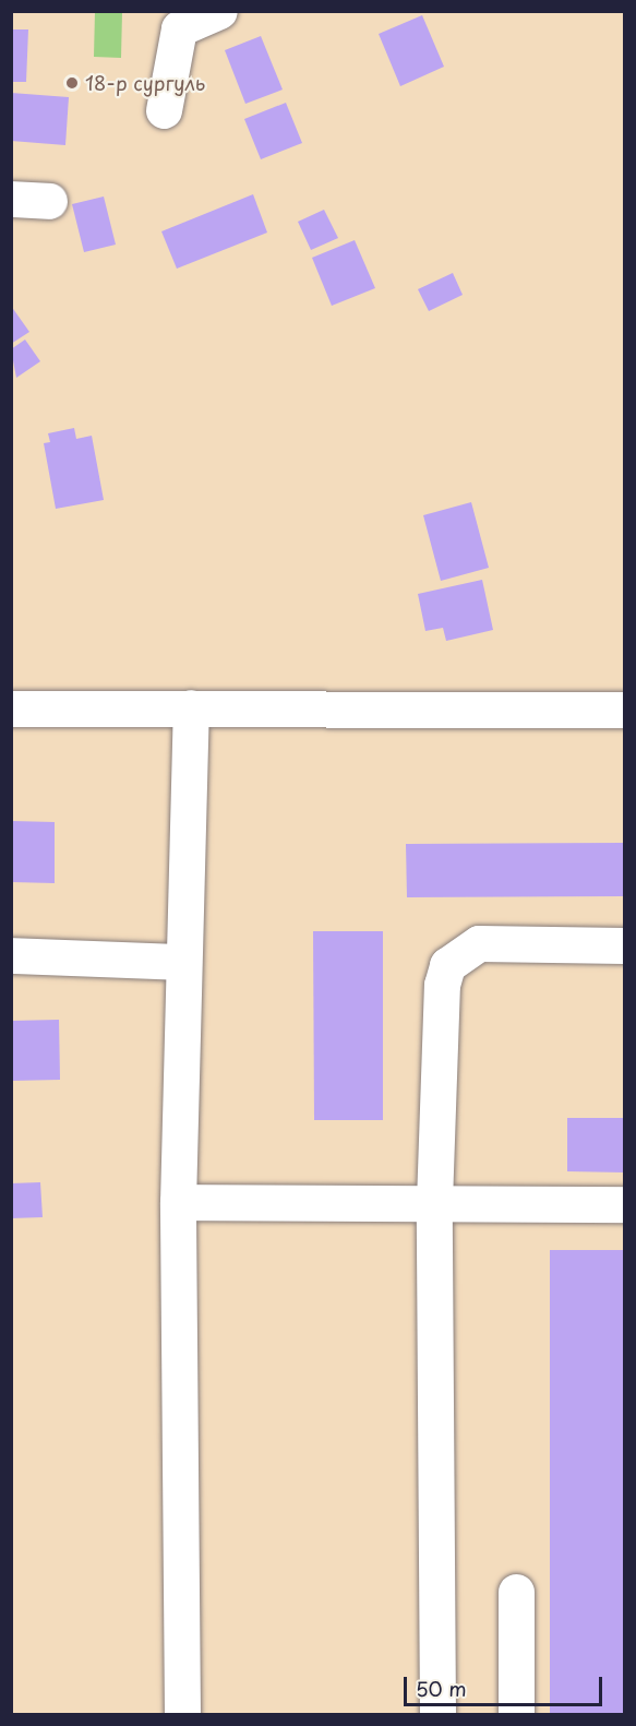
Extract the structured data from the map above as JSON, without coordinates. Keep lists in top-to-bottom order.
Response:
{
  "places": ["18-р сургуль"],
  "scale_bar": "50 m"
}
